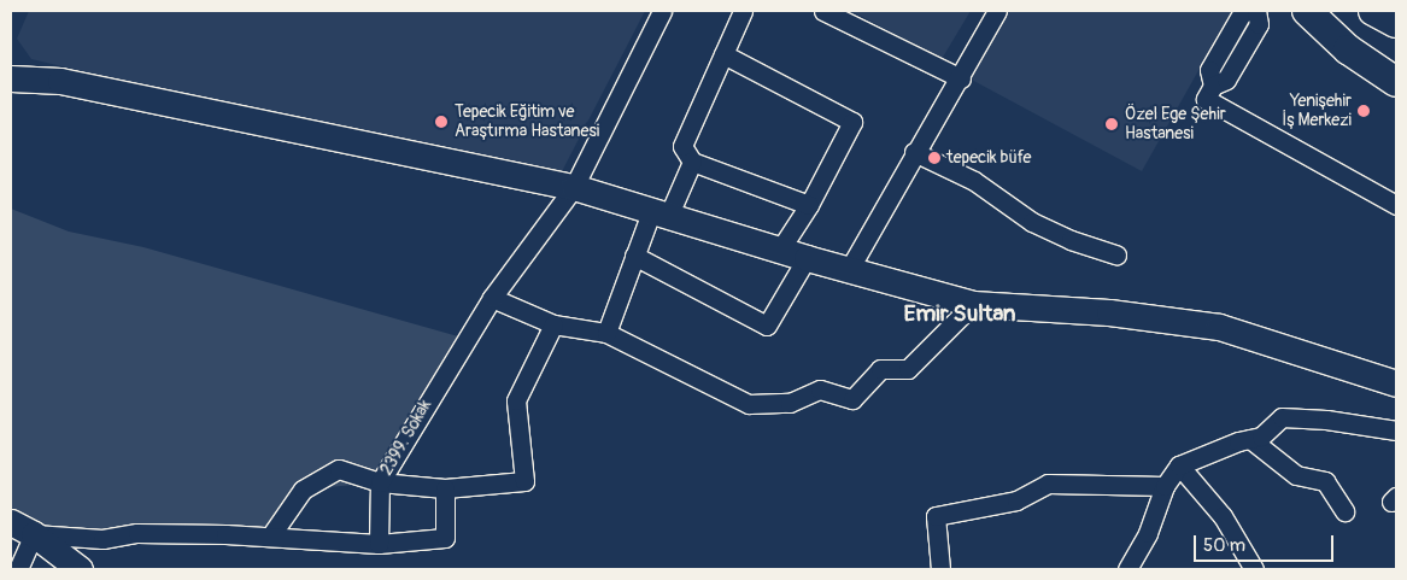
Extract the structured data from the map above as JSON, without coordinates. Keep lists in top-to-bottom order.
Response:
{
  "streets": {
    "street": ["2399. Sokak"]
  },
  "districts": ["Emir Sultan"],
  "places": [
    "Yenişehir İş Merkezi",
    "Tepecik Eğitim ve Araştırma Hastanesi",
    "Özel Ege Şehir Hastanesi",
    "tepecik büfe"
  ],
  "scale_bar": "50 m"
}
